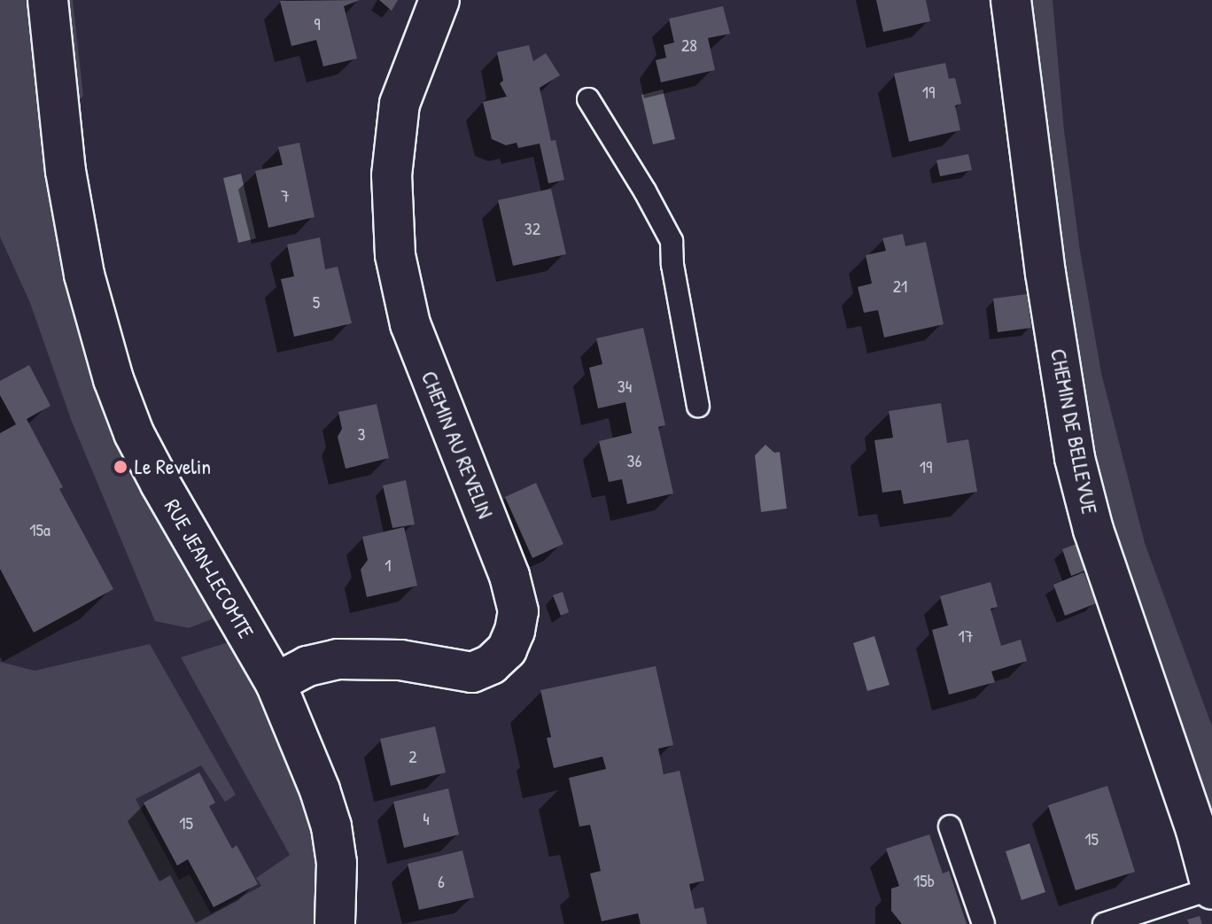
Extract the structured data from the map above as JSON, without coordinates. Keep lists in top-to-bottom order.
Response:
{
  "streets": {
    "street": ["CHEMIN DE BELLEVUE", "CHEMIN AU REVELIN", "RUE JEAN-LECOMTE"]
  },
  "crossings": [
    ["CHEMIN AU REVELIN", "RUE JEAN-LECOMTE"]
  ],
  "places": ["Le Revelin"],
  "house_numbers": [
    "9",
    "28",
    "19",
    "7",
    "32",
    "21",
    "5",
    "34",
    "3",
    "36",
    "19",
    "15a",
    "1",
    "17",
    "2",
    "4",
    "15",
    "15",
    "15b",
    "6"
  ]
}
